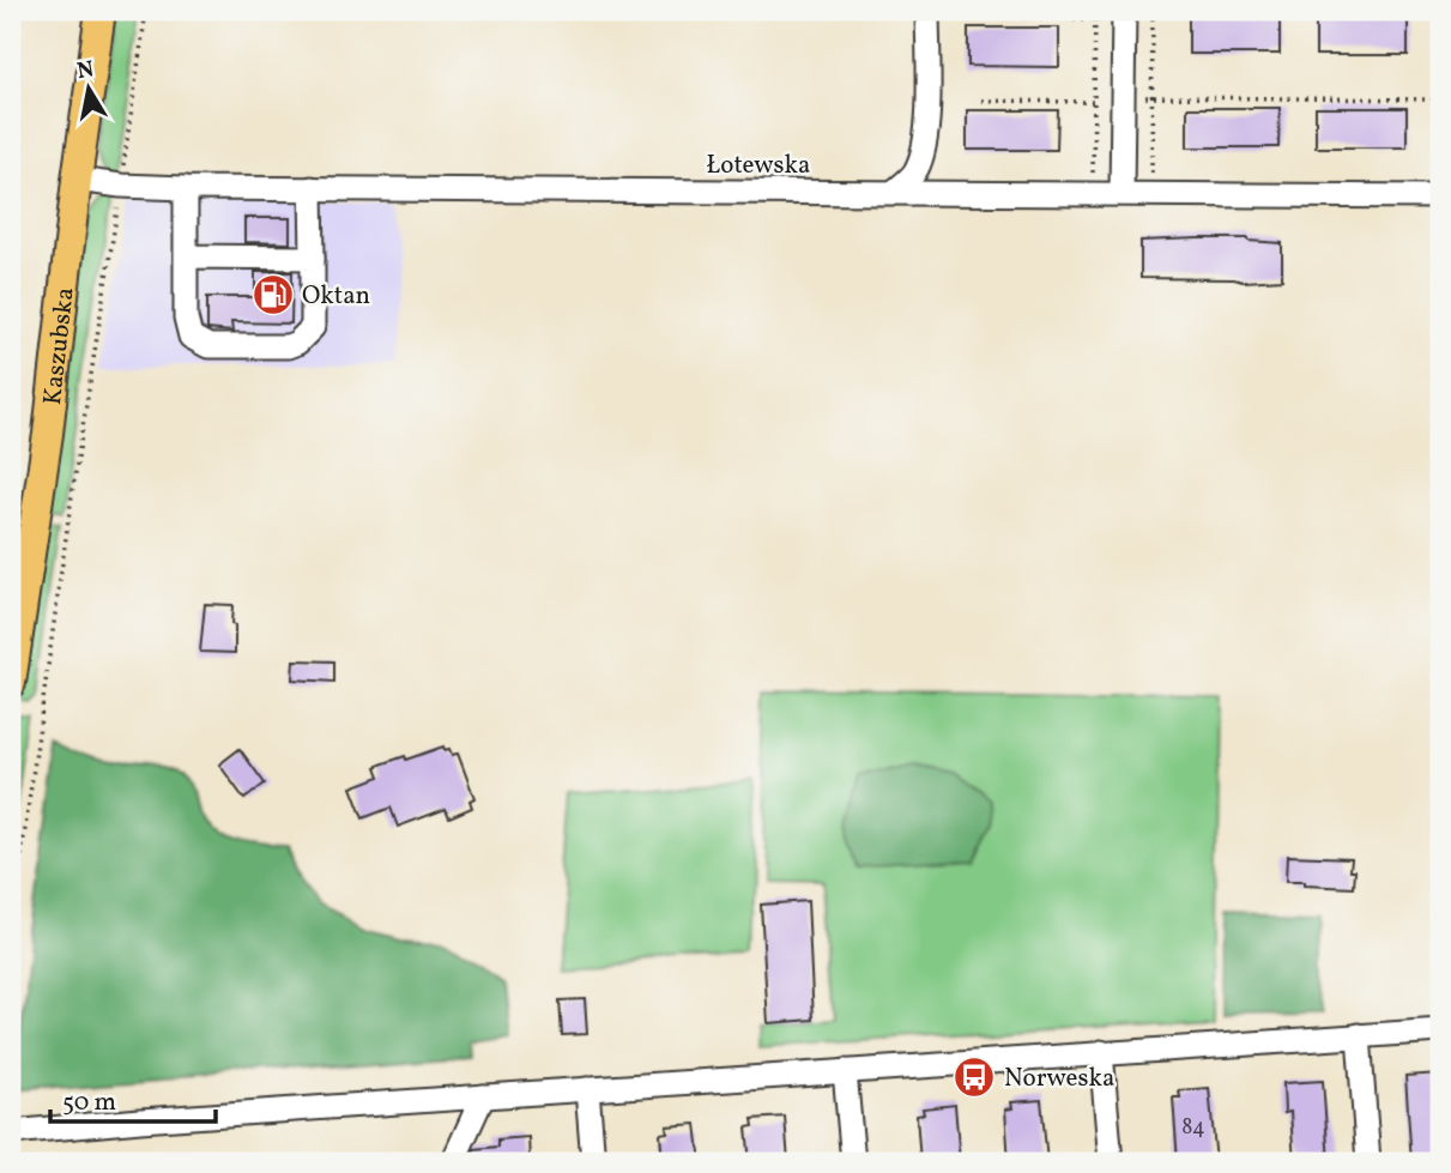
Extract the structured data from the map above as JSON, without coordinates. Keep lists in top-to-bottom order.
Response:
{
  "streets": {
    "main road": ["Kaszubska"],
    "street": ["Łotewska"]
  },
  "crossings": [
    ["Łotewska", "Kaszubska"]
  ],
  "places": {
    "fuel station": ["Oktan"],
    "bus stop": ["Norweska"]
  },
  "house_numbers": ["84"],
  "scale_bar": "50 m",
  "north": "top"
}
